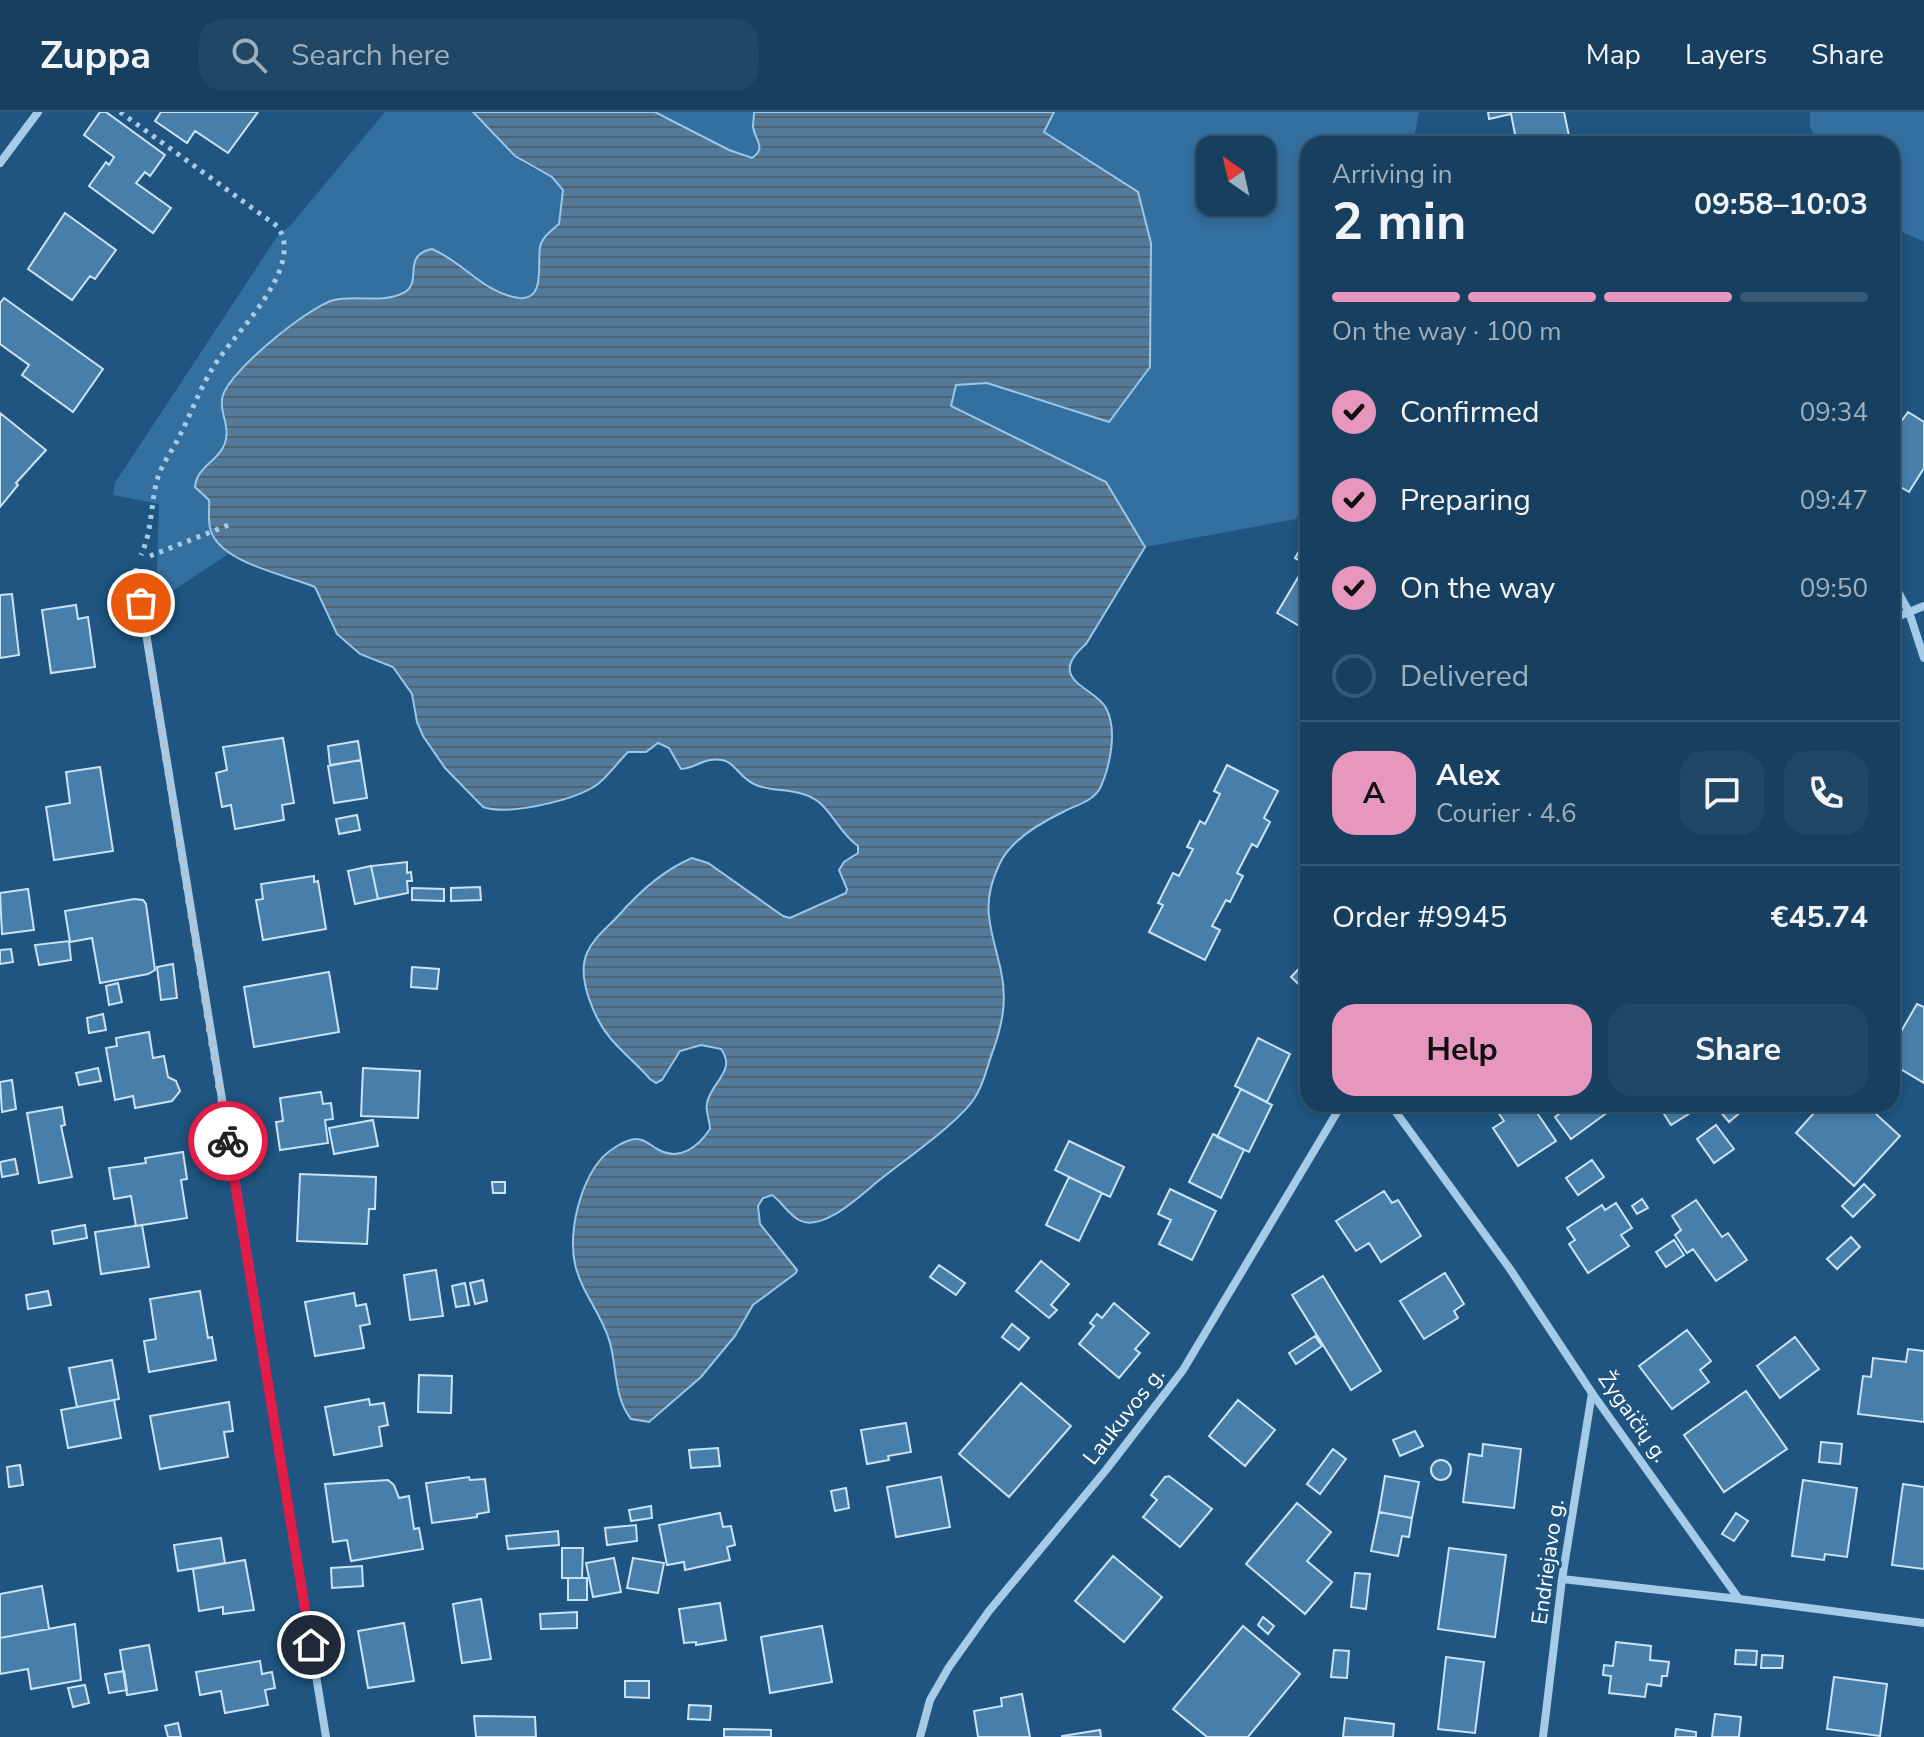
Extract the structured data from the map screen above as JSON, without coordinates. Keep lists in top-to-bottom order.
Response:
{
  "streets": {
    "street": ["Laukuvos g.", "Žygaičių g.", "Endriejavo g."]
  },
  "crossings": [
    ["Žygaičių g.", "Endriejavo g."]
  ],
  "north": "top left",
  "page": {
    "header": "Zuppa",
    "search": "Search here",
    "nav": ["Map", "Layers", "Share"],
    "heading": ["2 min", "Arriving in", "09:58–10:03"],
    "panel": [
      "Alex",
      "Courier · 4.6",
      "Order #9945",
      "€45.74"
    ],
    "bar": "On the way · 100 m",
    "list": [
      ["Confirmed", "09:34"],
      ["Preparing", "09:47"],
      ["On the way", "09:50"],
      "Delivered"
    ],
    "round": "A",
    "buttons": ["Help", "Share"]
  }
}
